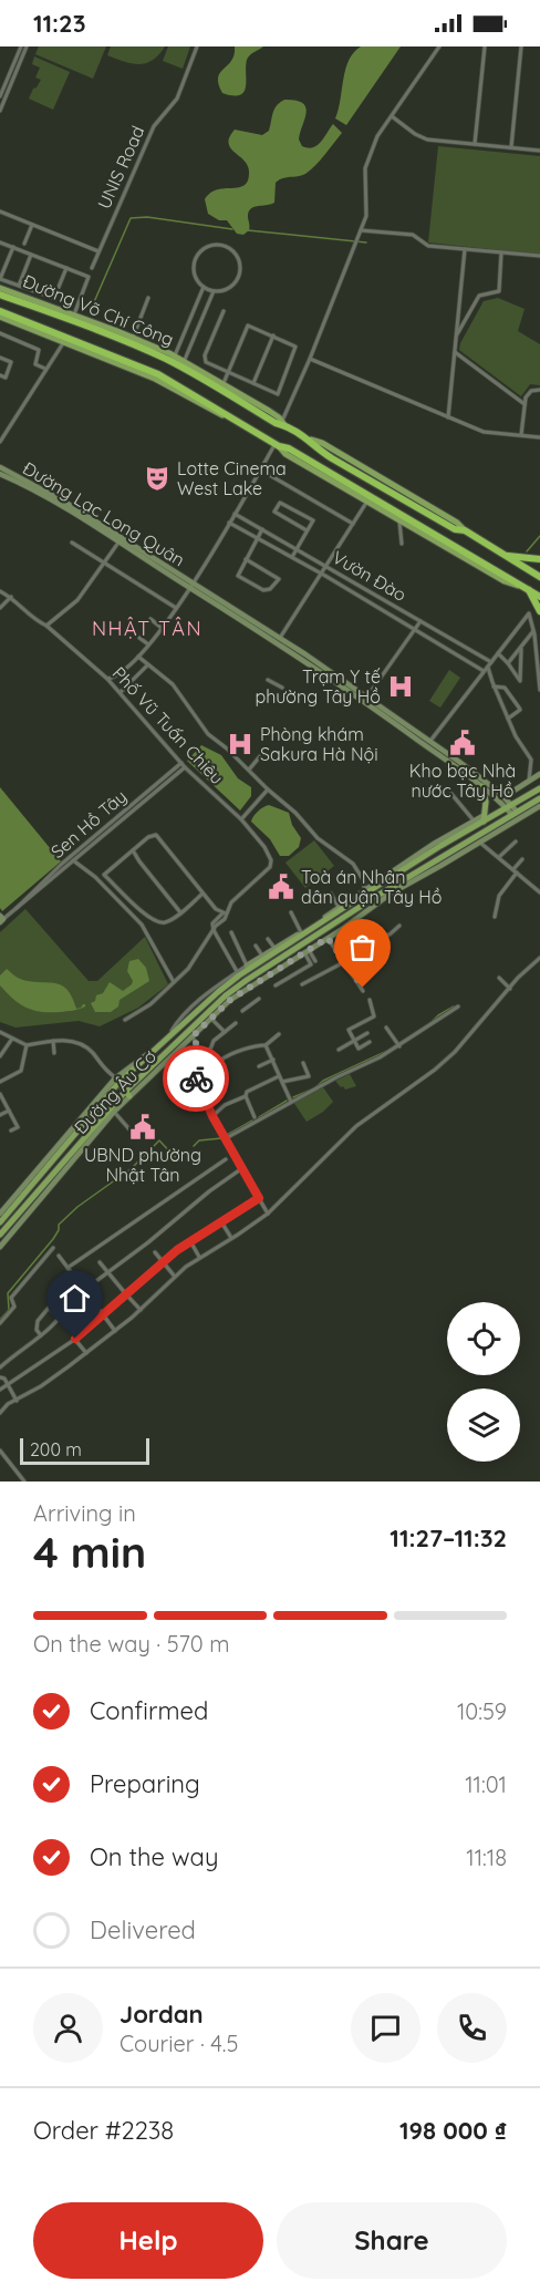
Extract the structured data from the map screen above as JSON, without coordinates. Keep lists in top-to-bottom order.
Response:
{
  "streets": {
    "highway": ["Đường Võ Chí Công"],
    "main road": ["Đường Lạc Long Quân", "Đường Âu Cơ"],
    "street": [
      "UNIS Road",
      "Vườn Đào",
      "Phố Vũ Tuấn Chiêu",
      "Sen Hồ Tây"
    ]
  },
  "crossings": [
    ["Đường Lạc Long Quân", "Đường Âu Cơ"],
    ["Phố Vũ Tuấn Chiêu", "Sen Hồ Tây"]
  ],
  "districts": ["NHẬT TÂN"],
  "places": {
    "theatre": ["Lotte Cinema West Lake"],
    "hospital": ["Trạm Y tế phường Tây Hồ", "Phòng khám Sakura Hà Nội"],
    "public building": ["Kho bạc Nhà nước Tây Hồ", "Toà án Nhân dân quận Tây Hồ", "UBND phường Nhật Tân"]
  },
  "scale_bar": "200 m",
  "page": {
    "status": "11:23",
    "scale": "200 m",
    "heading": ["4 min", "Arriving in", "11:27–11:32"],
    "panel": [
      "Jordan",
      "Courier · 4.5",
      "Order #2238",
      "198 000 ₫"
    ],
    "bar": "On the way · 570 m",
    "list": [
      ["Confirmed", "10:59"],
      ["Preparing", "11:01"],
      ["On the way", "11:18"],
      "Delivered"
    ],
    "buttons": ["Help", "Share"]
  }
}
